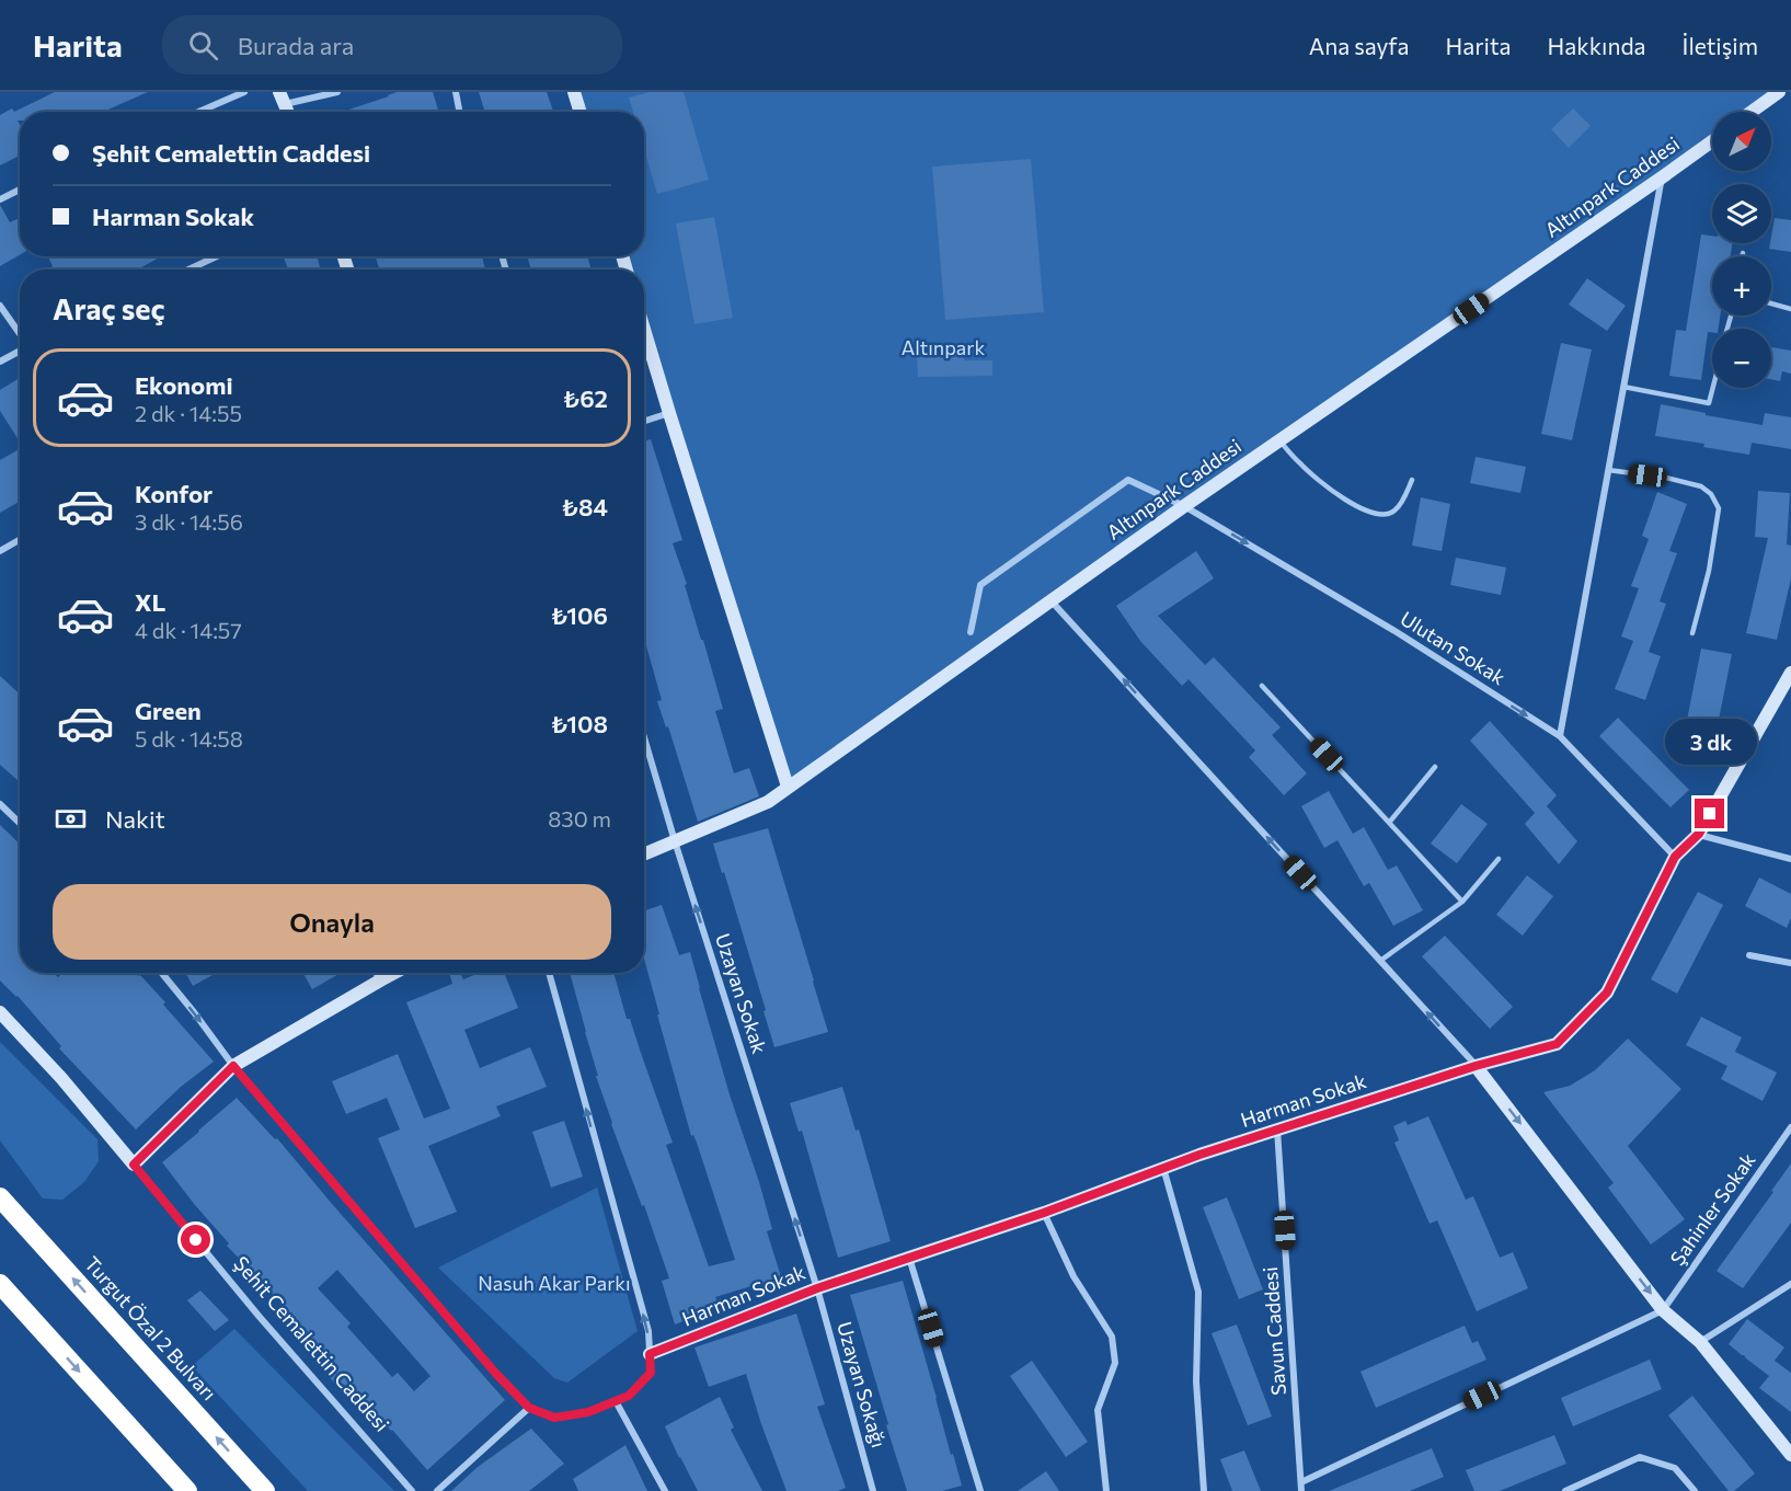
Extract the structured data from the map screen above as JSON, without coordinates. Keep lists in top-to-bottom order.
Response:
{
  "streets": {
    "highway": ["Turgut Özal 2 Bulvarı"],
    "street": [
      "Altınpark Caddesi",
      "Ulutan Sokak",
      "Uzayan Sokak",
      "Harman Sokak",
      "Şahinler Sokak",
      "Savun Caddesi",
      "Şehit Cemalettin Caddesi",
      "Uzayan Sokağı"
    ]
  },
  "crossings": [
    ["Altınpark Caddesi", "Ulutan Sokak"],
    ["Altınpark Caddesi", "Uzayan Sokak"],
    ["Ulutan Sokak", "Harman Sokak"],
    ["Uzayan Sokak", "Harman Sokak"],
    ["Uzayan Sokak", "Uzayan Sokağı"],
    ["Harman Sokak", "Savun Caddesi"],
    ["Harman Sokak", "Uzayan Sokağı"]
  ],
  "one_way": ["Ulutan Sokak", "Uzayan Sokak"],
  "parks": ["Altınpark", "Nasuh Akar Parkı"],
  "north": "top right",
  "page": {
    "header": "Harita",
    "search": "Burada ara",
    "nav": [
      "Ana sayfa",
      "Harita",
      "Hakkında",
      "İletişim"
    ],
    "map_buttons": ["+", "−"],
    "banner": ["Şehit Cemalettin Caddesi", "Harman Sokak"],
    "heading": "Araç seç",
    "list": [
      {
        "name": "Ekonomi",
        "note": "2 dk · 14:55",
        "value": "₺62"
      },
      {
        "name": "Konfor",
        "note": "3 dk · 14:56",
        "value": "₺84"
      },
      {
        "name": "XL",
        "note": "4 dk · 14:57",
        "value": "₺106"
      },
      {
        "name": "Green",
        "note": "5 dk · 14:58",
        "value": "₺108"
      }
    ],
    "bubble": "3 dk",
    "pay": ["Nakit", "830 m"],
    "buttons": "Onayla"
  }
}
